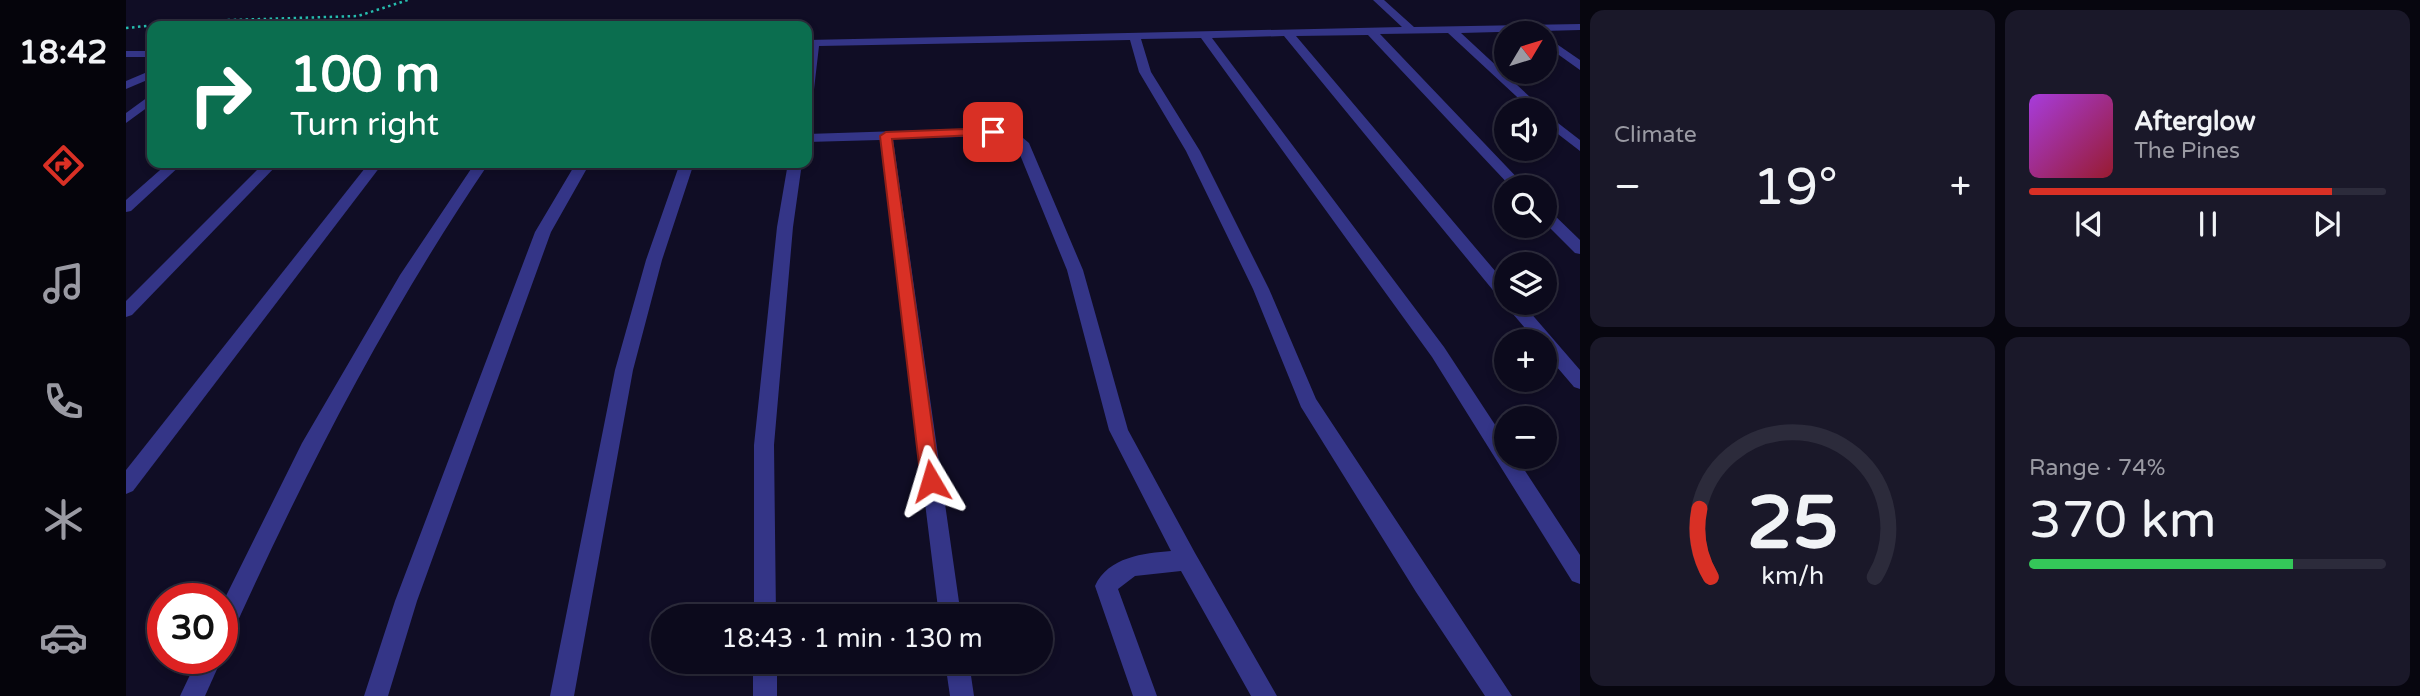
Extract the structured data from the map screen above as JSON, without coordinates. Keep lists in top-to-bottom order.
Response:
{
  "north": "top right",
  "page": {
    "tabs": "18:42",
    "tile": [
      "Climate",
      ["Range · 74%", "370 km"]
    ],
    "map_buttons": ["+", "−"],
    "turn": ["100 m", "Turn right"],
    "song": ["Afterglow", "The Pines"],
    "heat": ["−", "19°", "+"],
    "limit": "30",
    "trip": "18:43 · 1 min · 130 m",
    "gauge": ["25", "km/h"]
  }
}
